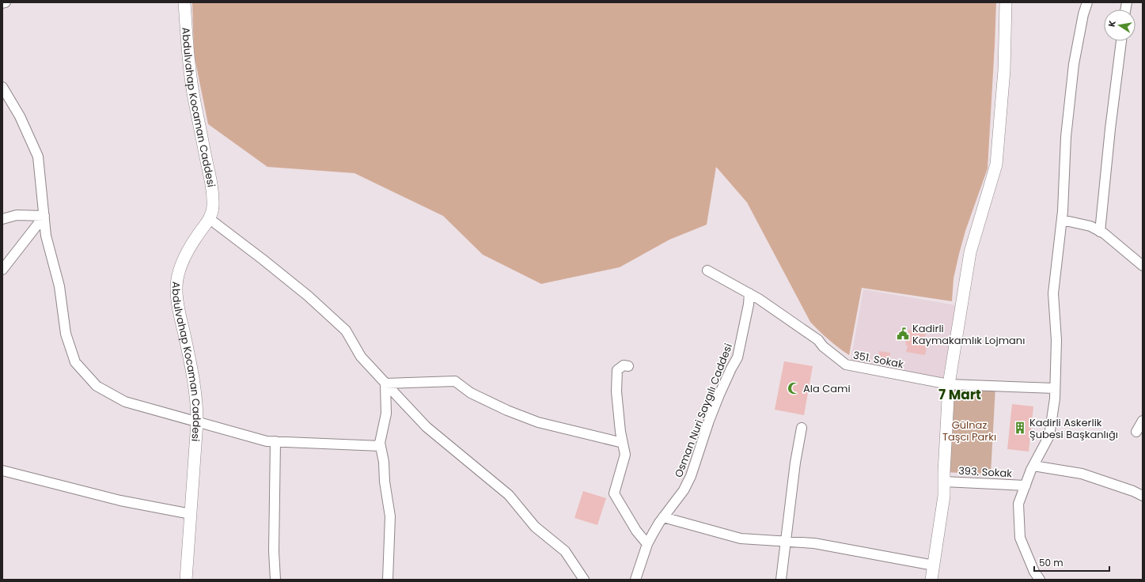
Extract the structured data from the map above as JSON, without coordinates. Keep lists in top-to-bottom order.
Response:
{
  "streets": {
    "street": [
      "Abdulvahap Kocaman Caddesi",
      "351. Sokak",
      "Osman Nuri Saygılı Caddesi",
      "393. Sokak"
    ]
  },
  "crossings": [
    ["351. Sokak", "Osman Nuri Saygılı Caddesi"]
  ],
  "districts": ["7 Mart"],
  "parks": ["Gülnaz Taşcı Parkı"],
  "places": {
    "public building": ["Kadirli Kaymakamlık Lojmanı"],
    "mosque": ["Ala Cami"],
    "building": ["Kadirli Askerlik Şubesi Başkanlığı"]
  },
  "scale_bar": "50 m",
  "north": "left"
}
